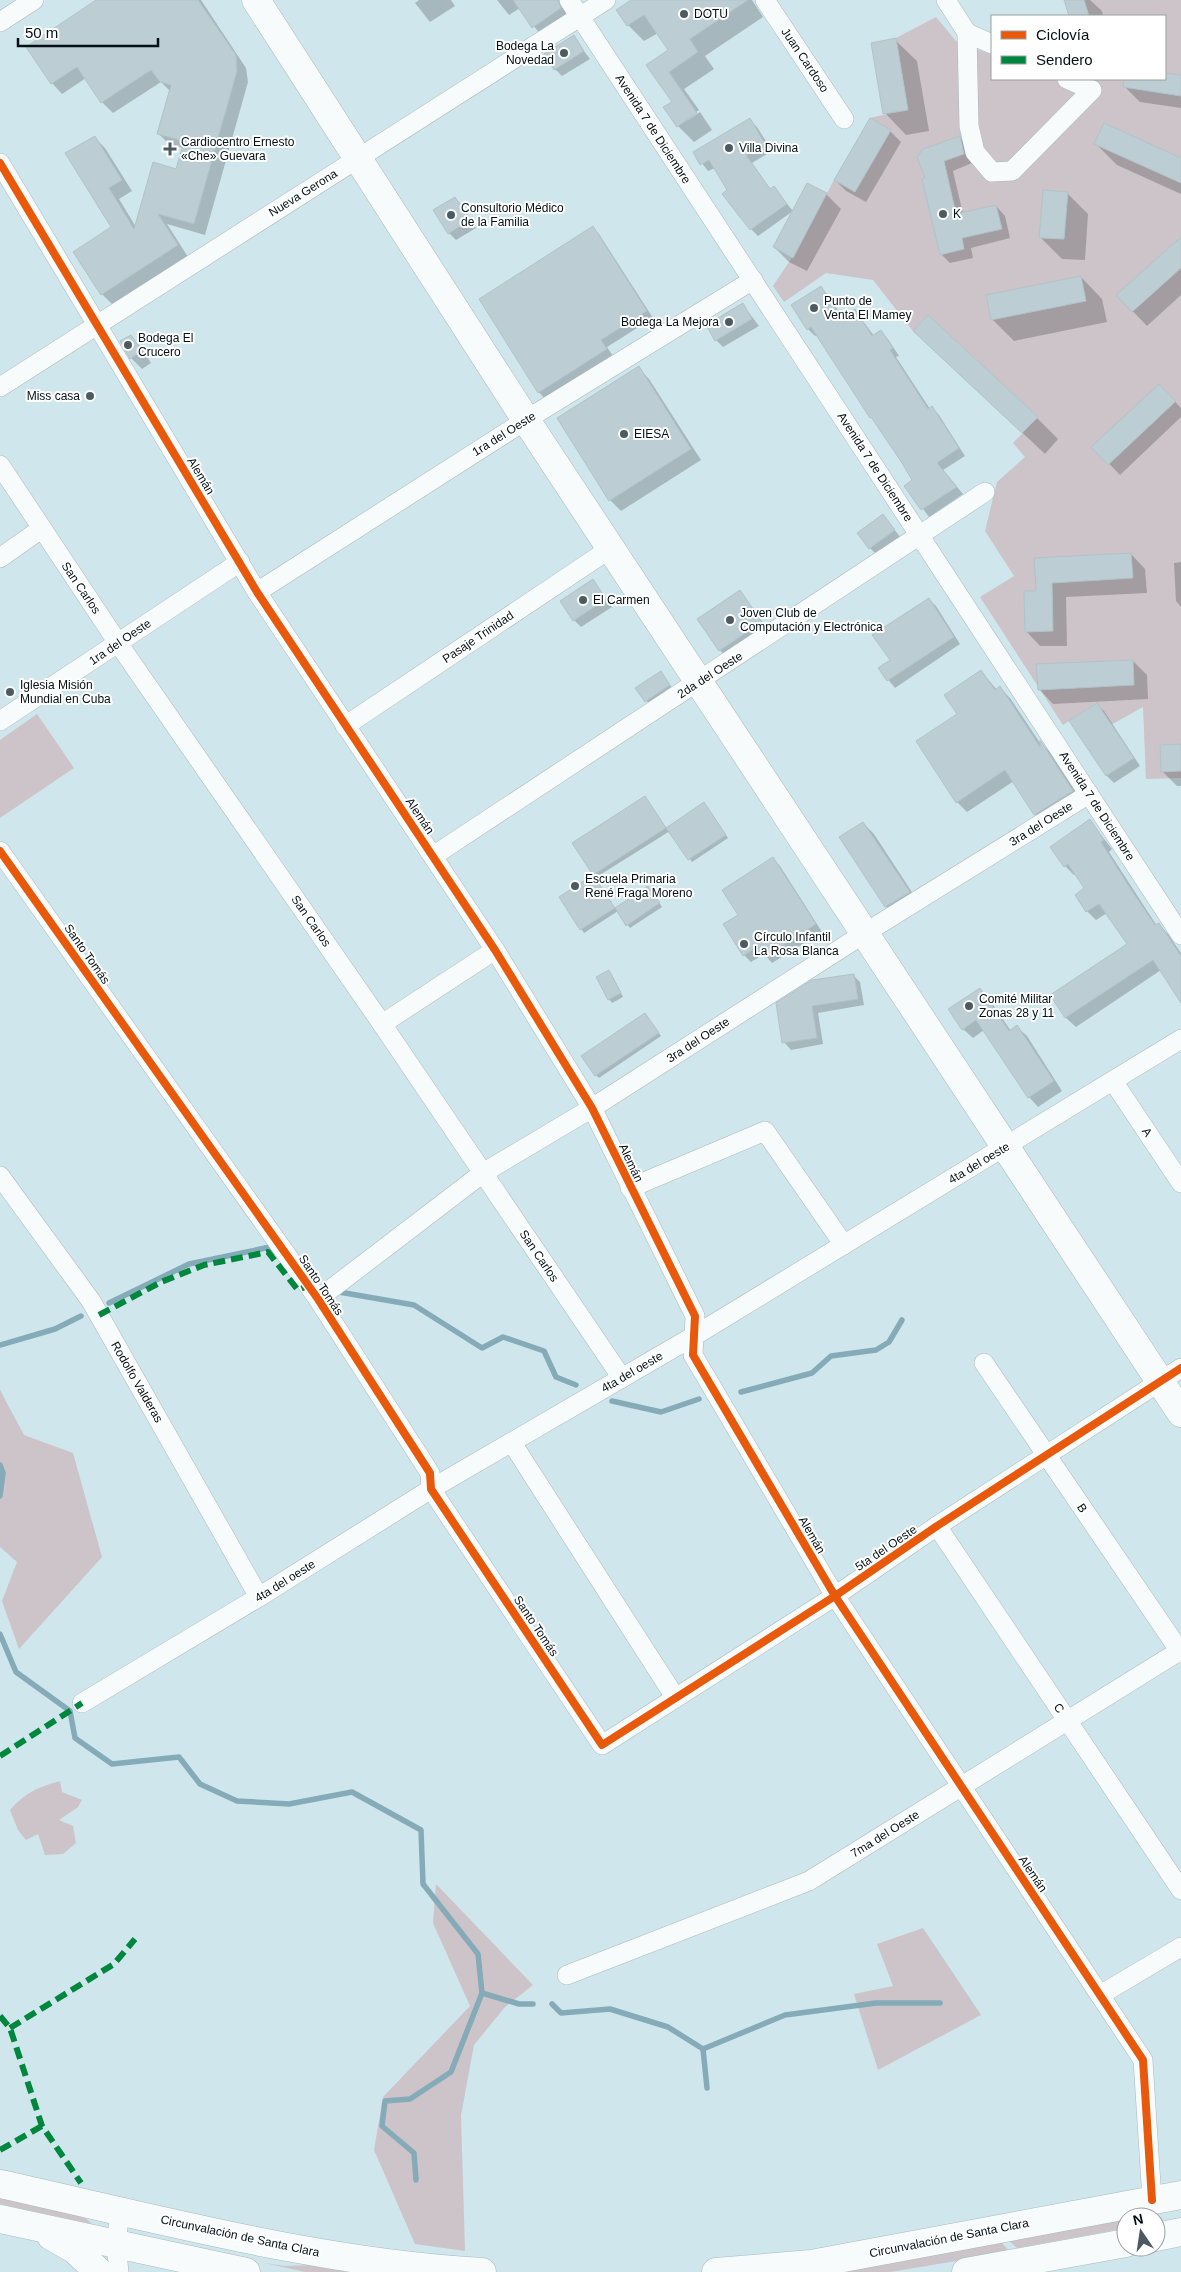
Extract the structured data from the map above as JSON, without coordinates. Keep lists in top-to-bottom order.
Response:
{
  "streets": {
    "main road": ["Circunvalación de Santa Clara"],
    "street": [
      "Juan Cardoso",
      "Avenida 7 de Diciembre",
      "Nueva Gerona",
      "1ra del Oeste",
      "Alemán",
      "San Carlos",
      "Pasaje Trinidad",
      "2da del Oeste",
      "3ra del Oeste",
      "Santo Tomás",
      "A",
      "4ta del oeste",
      "Rodolfo Valderas",
      "B",
      "5ta del Oeste",
      "C",
      "7ma del Oeste"
    ]
  },
  "crossings": [
    ["Avenida 7 de Diciembre", "Nueva Gerona"],
    ["Avenida 7 de Diciembre", "1ra del Oeste"],
    ["Avenida 7 de Diciembre", "2da del Oeste"],
    ["Avenida 7 de Diciembre", "3ra del Oeste"],
    ["Nueva Gerona", "Alemán"],
    ["1ra del Oeste", "Alemán"],
    ["1ra del Oeste", "San Carlos"],
    ["Alemán", "Pasaje Trinidad"],
    ["Alemán", "2da del Oeste"],
    ["Alemán", "3ra del Oeste"],
    ["Alemán", "4ta del oeste"],
    ["Alemán", "5ta del Oeste"],
    ["Alemán", "7ma del Oeste"],
    ["Alemán", "Circunvalación de Santa Clara"],
    ["San Carlos", "3ra del Oeste"],
    ["San Carlos", "4ta del oeste"],
    ["3ra del Oeste", "Santo Tomás"],
    ["Santo Tomás", "4ta del oeste"],
    ["Santo Tomás", "5ta del Oeste"],
    ["A", "4ta del oeste"],
    ["4ta del oeste", "Rodolfo Valderas"],
    ["B", "5ta del Oeste"],
    ["B", "7ma del Oeste"],
    ["5ta del Oeste", "C"],
    ["C", "7ma del Oeste"]
  ],
  "places": {
    "other": [
      "DOTU",
      "Bodega La Novedad",
      "Villa Divina",
      "K",
      "Consultorio Médico de la Familia",
      "Punto de Venta El Mamey",
      "Bodega La Mejora",
      "Bodega El Crucero",
      "Miss casa",
      "EIESA",
      "El Carmen",
      "Joven Club de Computación y Electrónica",
      "Iglesia Misión Mundial en Cuba",
      "Escuela Primaria René Fraga Moreno",
      "Círculo Infantil La Rosa Blanca",
      "Comité Militar Zonas 28 y 11"
    ],
    "health": ["Cardiocentro Ernesto «Che» Guevara"]
  },
  "legend": ["Ciclovía", "Sendero"],
  "scale_bar": "50 m",
  "north": "top"
}
